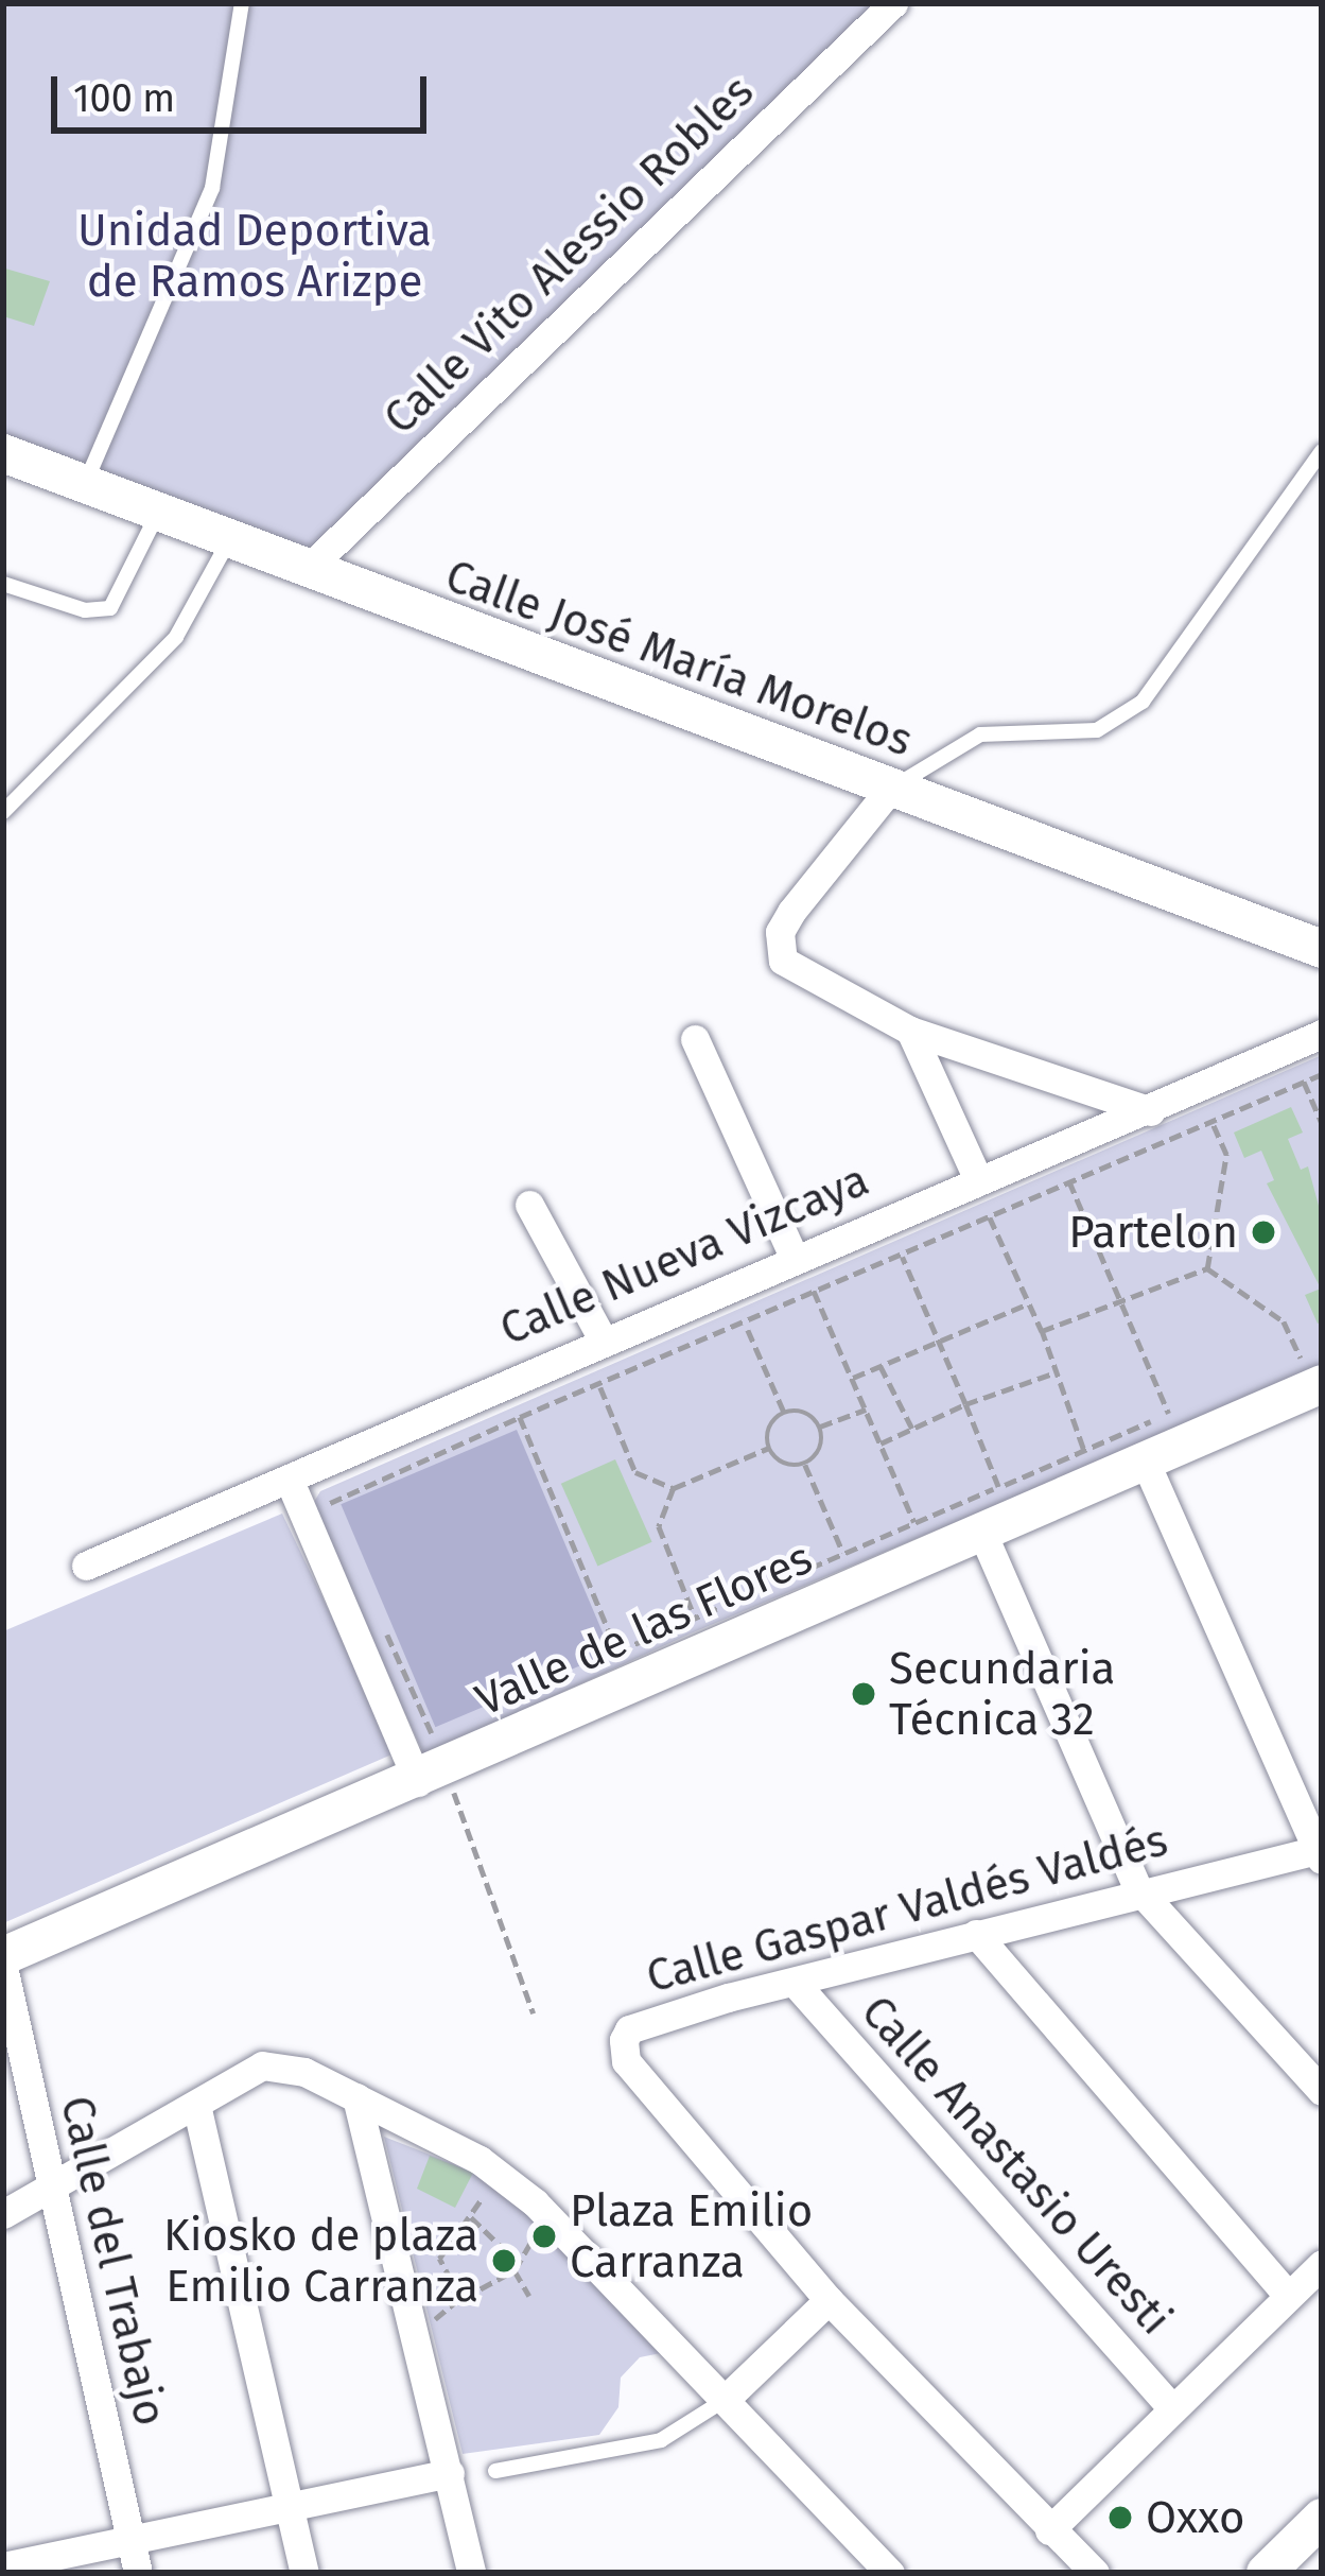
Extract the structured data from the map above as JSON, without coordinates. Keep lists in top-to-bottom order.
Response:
{
  "streets": {
    "street": [
      "Calle Vito Alessio Robles",
      "Calle José María Morelos",
      "Calle Nueva Vizcaya",
      "Valle de las Flores",
      "Calle Gaspar Valdés Valdés",
      "Calle Anastasio Uresti",
      "Calle del Trabajo"
    ]
  },
  "crossings": [
    ["Calle Vito Alessio Robles", "Calle José María Morelos"],
    ["Calle Gaspar Valdés Valdés", "Calle Anastasio Uresti"]
  ],
  "parks": ["Unidad Deportiva de Ramos Arizpe"],
  "places": [
    "Partelon",
    "Secundaria Técnica 32",
    "Plaza Emilio Carranza",
    "Kiosko de plaza Emilio Carranza",
    "Oxxo"
  ],
  "scale_bar": "100 m"
}
